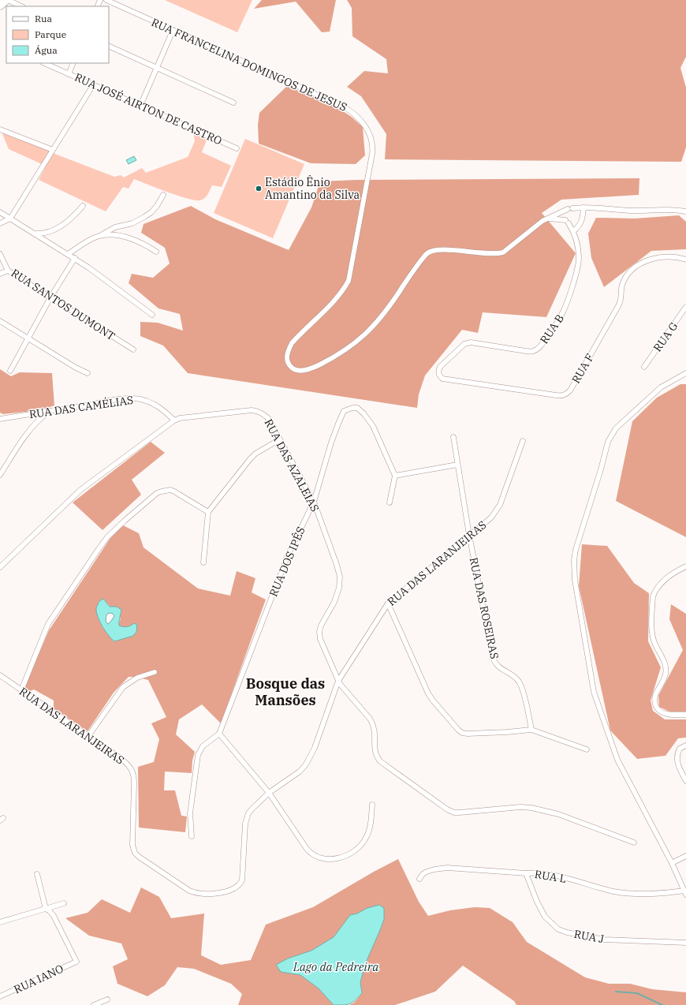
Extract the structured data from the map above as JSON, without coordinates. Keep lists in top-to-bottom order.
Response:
{
  "streets": {
    "street": [
      "RUA FRANCELINA DOMINGOS DE JESUS",
      "RUA JOSÉ AIRTON DE CASTRO",
      "RUA SANTOS DUMONT",
      "RUA B",
      "RUA G",
      "RUA F",
      "RUA DAS CAMÉLIAS",
      "RUA DAS AZALEIAS",
      "RUA DOS IPÊS",
      "RUA DAS LARANJEIRAS",
      "RUA DAS ROSEIRAS",
      "RUA L",
      "RUA J",
      "RUA IANO"
    ]
  },
  "crossings": [
    ["RUA FRANCELINA DOMINGOS DE JESUS", "RUA B"],
    ["RUA B", "RUA F"],
    ["RUA DAS CAMÉLIAS", "RUA DAS AZALEIAS"],
    ["RUA DAS AZALEIAS", "RUA DOS IPÊS"],
    ["RUA DAS AZALEIAS", "RUA DAS LARANJEIRAS"],
    ["RUA DAS LARANJEIRAS", "RUA DAS ROSEIRAS"],
    ["RUA L", "RUA J"]
  ],
  "districts": ["Bosque das Mansões"],
  "water": ["Lago da Pedreira"],
  "places": ["Estádio Ênio Amantino da Silva"],
  "legend": ["Rua", "Parque", "Água"]
}
